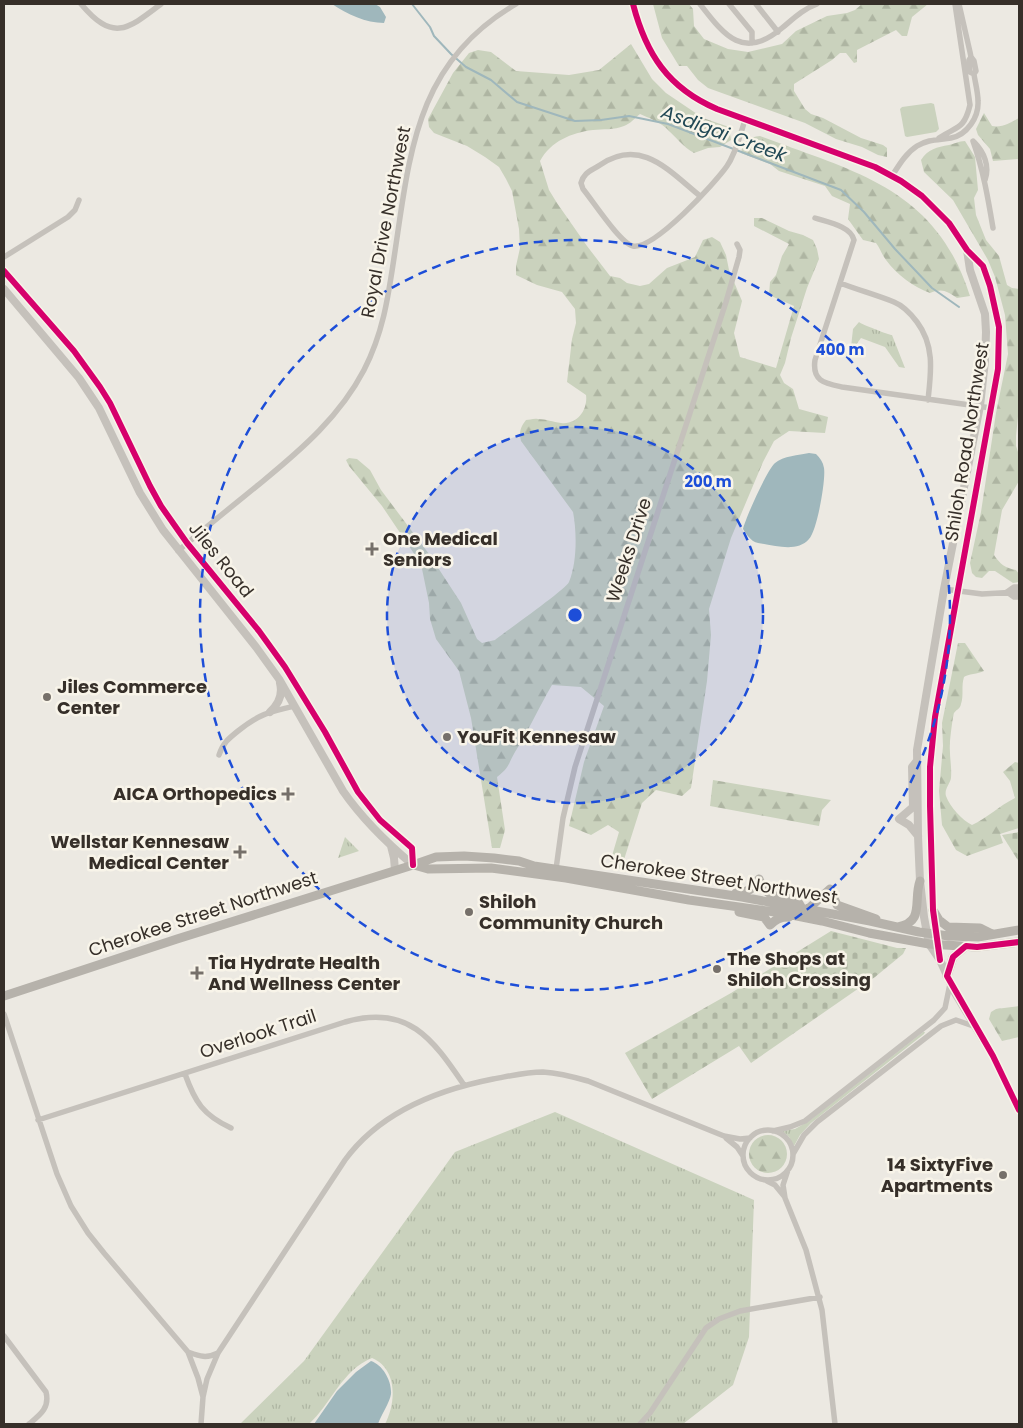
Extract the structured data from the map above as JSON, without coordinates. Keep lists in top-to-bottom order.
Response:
{
  "streets": {
    "main road": ["Cherokee Street Northwest"],
    "street": [
      "Royal Drive Northwest",
      "Shiloh Road Northwest",
      "Weeks Drive",
      "Jiles Road",
      "Overlook Trail"
    ]
  },
  "crossings": [
    ["Royal Drive Northwest", "Jiles Road"],
    ["Shiloh Road Northwest", "Cherokee Street Northwest"],
    ["Weeks Drive", "Cherokee Street Northwest"],
    ["Jiles Road", "Cherokee Street Northwest"]
  ],
  "water": ["Asdigai Creek"],
  "places": {
    "health": [
      "One Medical Seniors",
      "AICA Orthopedics",
      "Wellstar Kennesaw Medical Center",
      "Tia Hydrate Health And Wellness Center"
    ],
    "other": [
      "Jiles Commerce Center",
      "YouFit Kennesaw",
      "Shiloh Community Church",
      "The Shops at Shiloh Crossing",
      "14 SixtyFive Apartments"
    ]
  },
  "rings": ["400 m", "200 m"]
}
